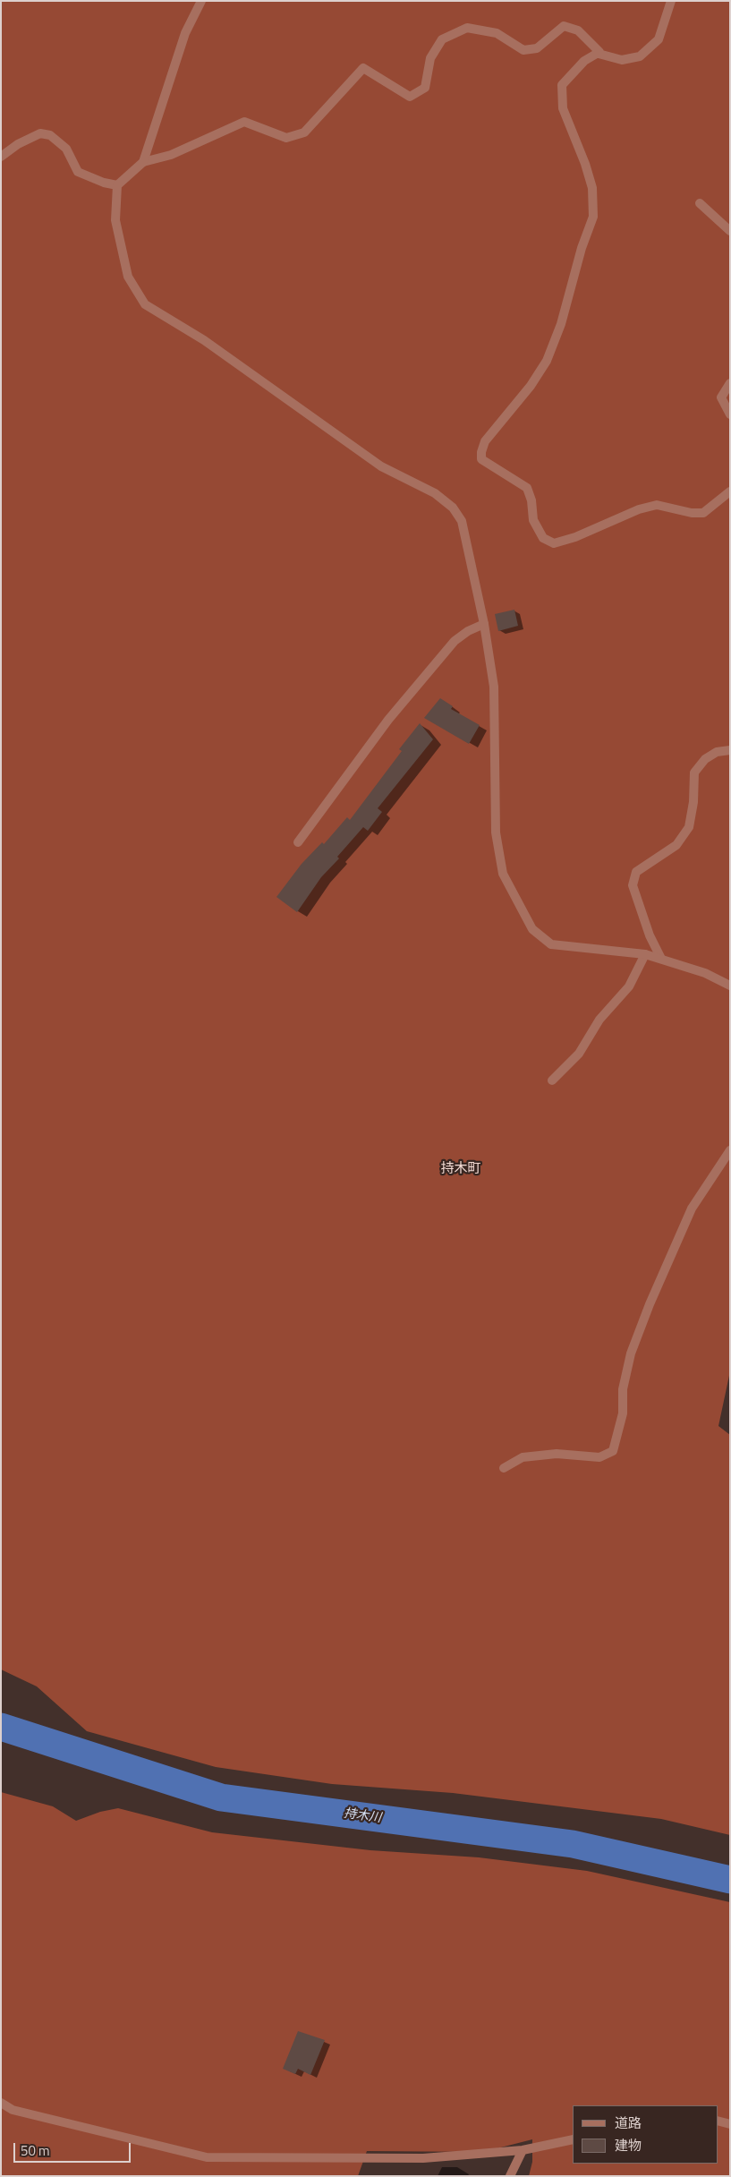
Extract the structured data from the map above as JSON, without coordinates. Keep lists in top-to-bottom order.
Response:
{
  "districts": ["持木町"],
  "water": ["持木川"],
  "legend": ["道路", "建物"],
  "scale_bar": "50 m"
}
